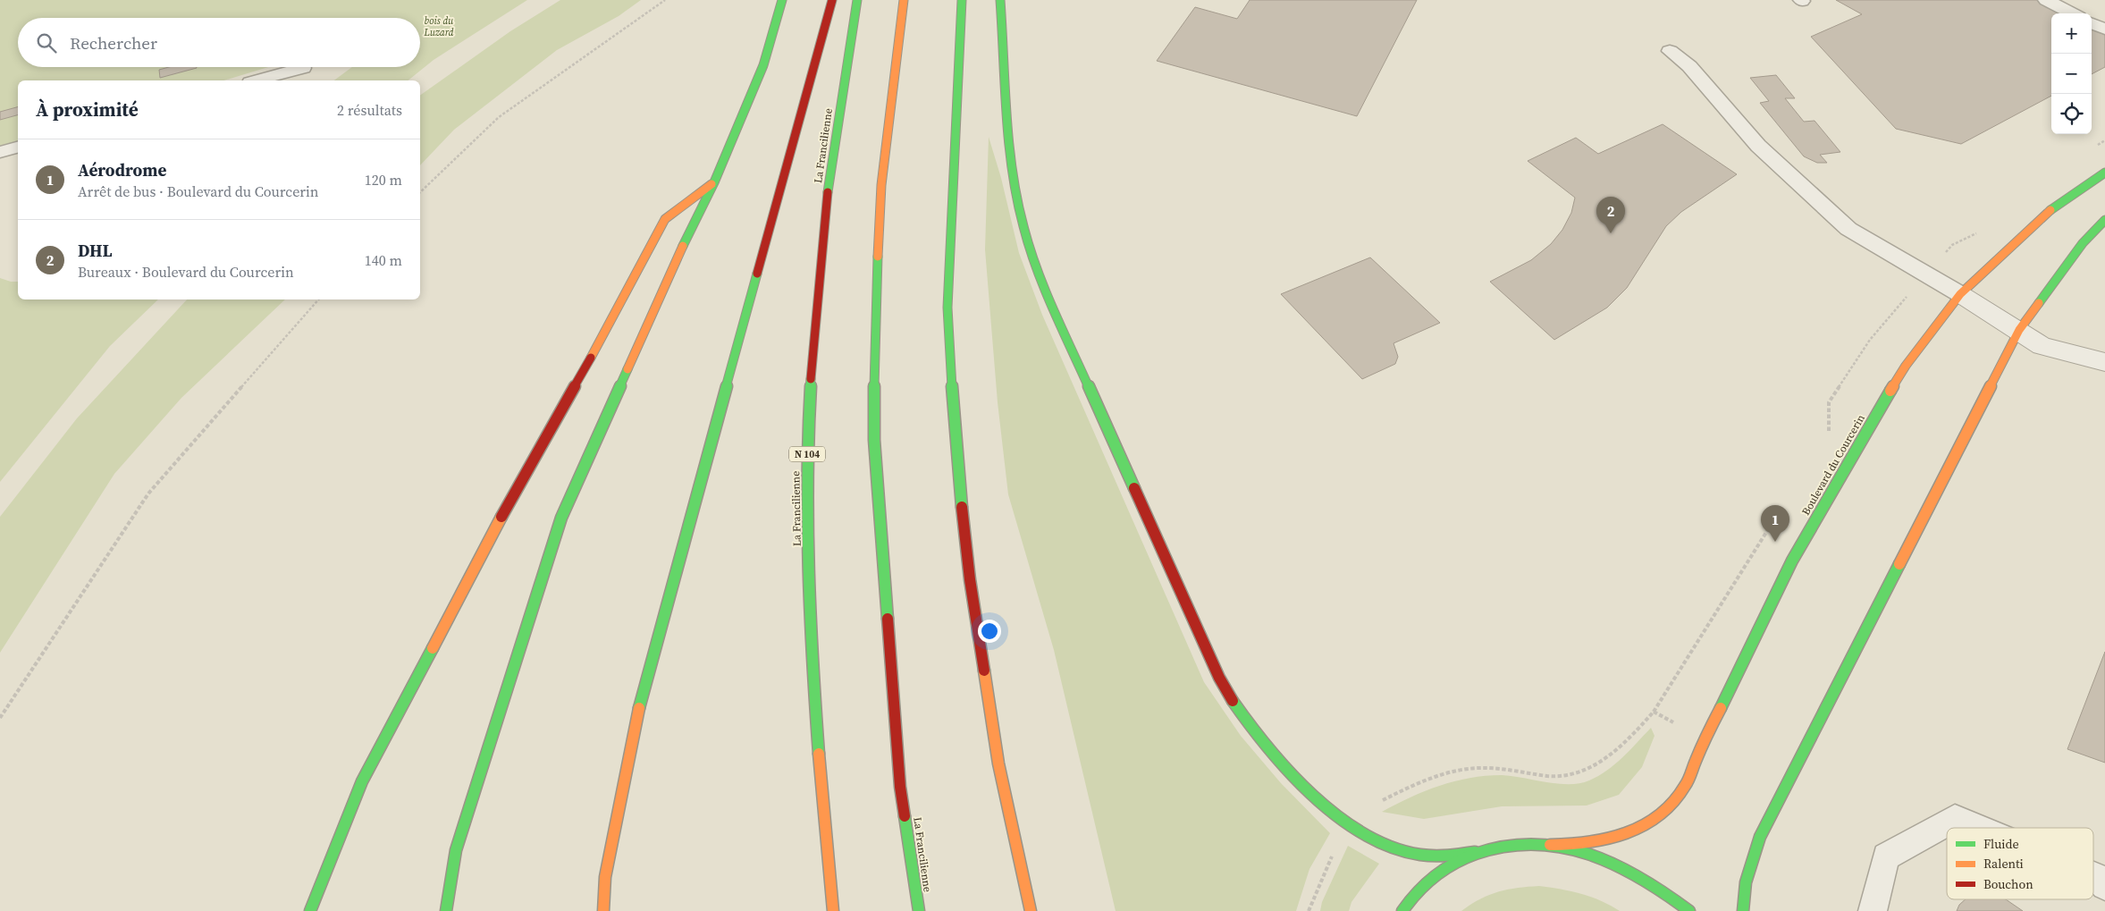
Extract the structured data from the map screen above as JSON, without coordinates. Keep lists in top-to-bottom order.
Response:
{
  "streets": {
    "main road": ["La Francilienne", "N 104", "Boulevard du Courcerin"]
  },
  "parks": ["bois du Luzard"],
  "legend": ["Fluide", "Ralenti", "Bouchon"],
  "page": {
    "map_buttons": ["+", "−"],
    "search": "Rechercher",
    "heading": ["À proximité", "2 résultats"],
    "list": [
      {
        "mark": "1",
        "name": "Aérodrome",
        "note": "Arrêt de bus · Boulevard du Courcerin",
        "value": "120 m"
      },
      {
        "mark": "2",
        "name": "DHL",
        "note": "Bureaux · Boulevard du Courcerin",
        "value": "140 m"
      }
    ],
    "pins": ["2", "1"]
  }
}
